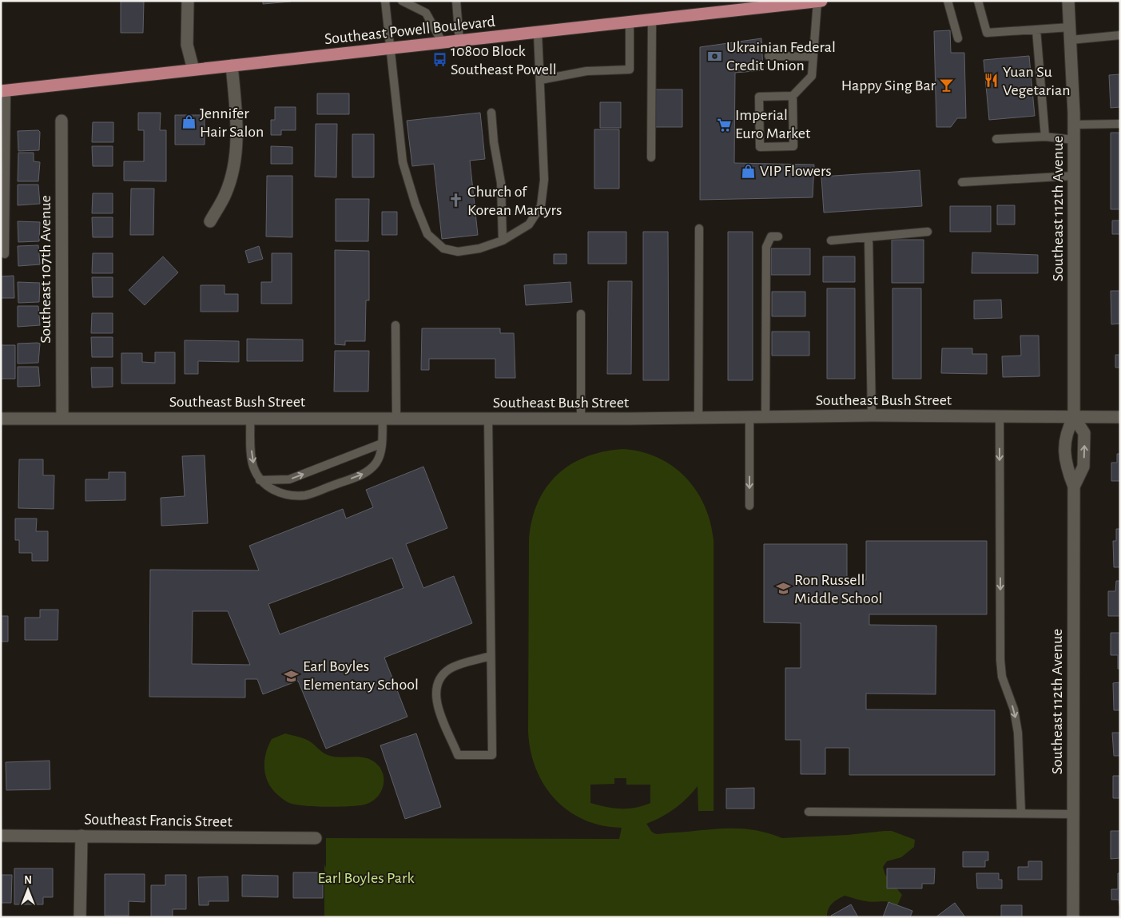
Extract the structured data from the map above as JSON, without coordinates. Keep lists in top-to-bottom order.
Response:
{
  "streets": {
    "main road": ["Southeast Powell Boulevard"],
    "street": [
      "Southeast 112th Avenue",
      "Southeast 107th Avenue",
      "Southeast Bush Street",
      "Southeast Francis Street"
    ]
  },
  "crossings": [
    ["Southeast 112th Avenue", "Southeast Bush Street"],
    ["Southeast 107th Avenue", "Southeast Bush Street"]
  ],
  "parks": ["Earl Boyles Park"],
  "places": {
    "bank": ["Ukrainian Federal Credit Union"],
    "bus stop": ["10800 Block Southeast Powell"],
    "restaurant": ["Yuan Su Vegetarian"],
    "bar": ["Happy Sing Bar"],
    "shop": ["Jennifer Hair Salon", "VIP Flowers"],
    "supermarket": ["Imperial Euro Market"],
    "church": ["Church of Korean Martyrs"],
    "school or university": ["Ron Russell Middle School", "Earl Boyles Elementary School"]
  },
  "north": "top"
}
